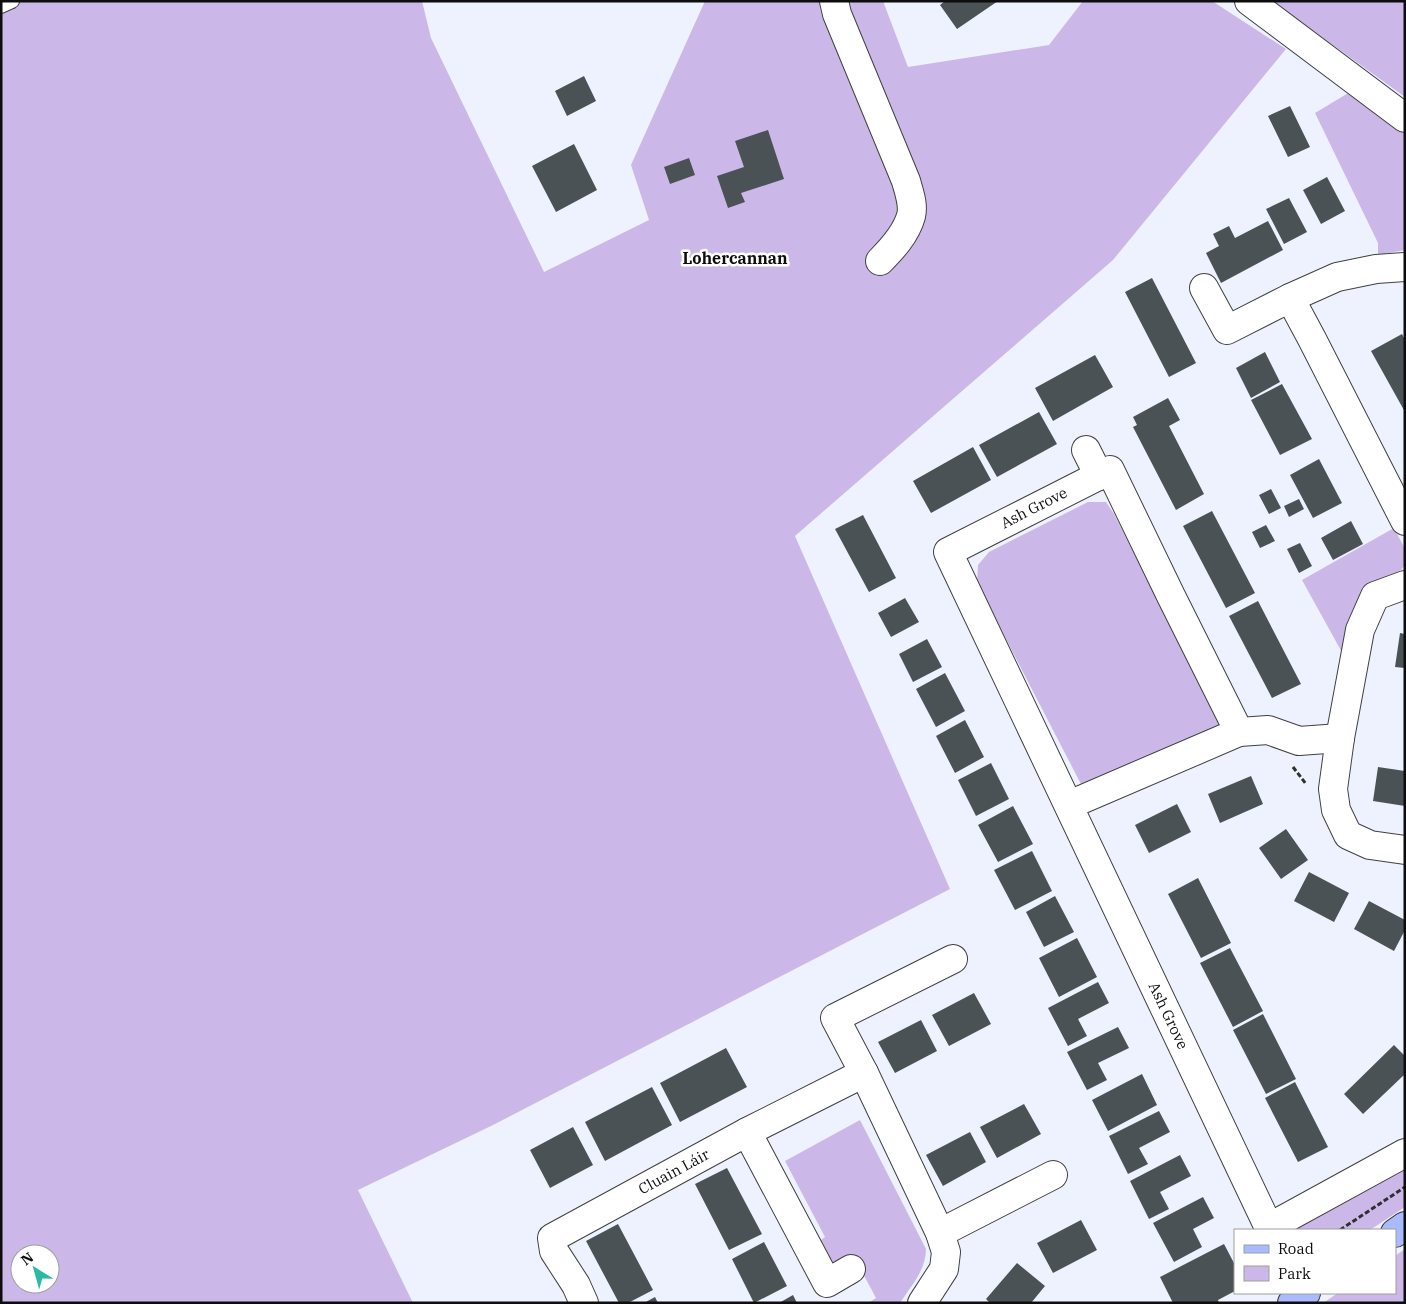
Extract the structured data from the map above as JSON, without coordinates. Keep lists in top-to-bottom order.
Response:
{
  "streets": {
    "street": ["Ash Grove", "Cluain Láir"]
  },
  "districts": ["Lohercannan"],
  "legend": ["Road", "Park"],
  "north": "top left"
}
